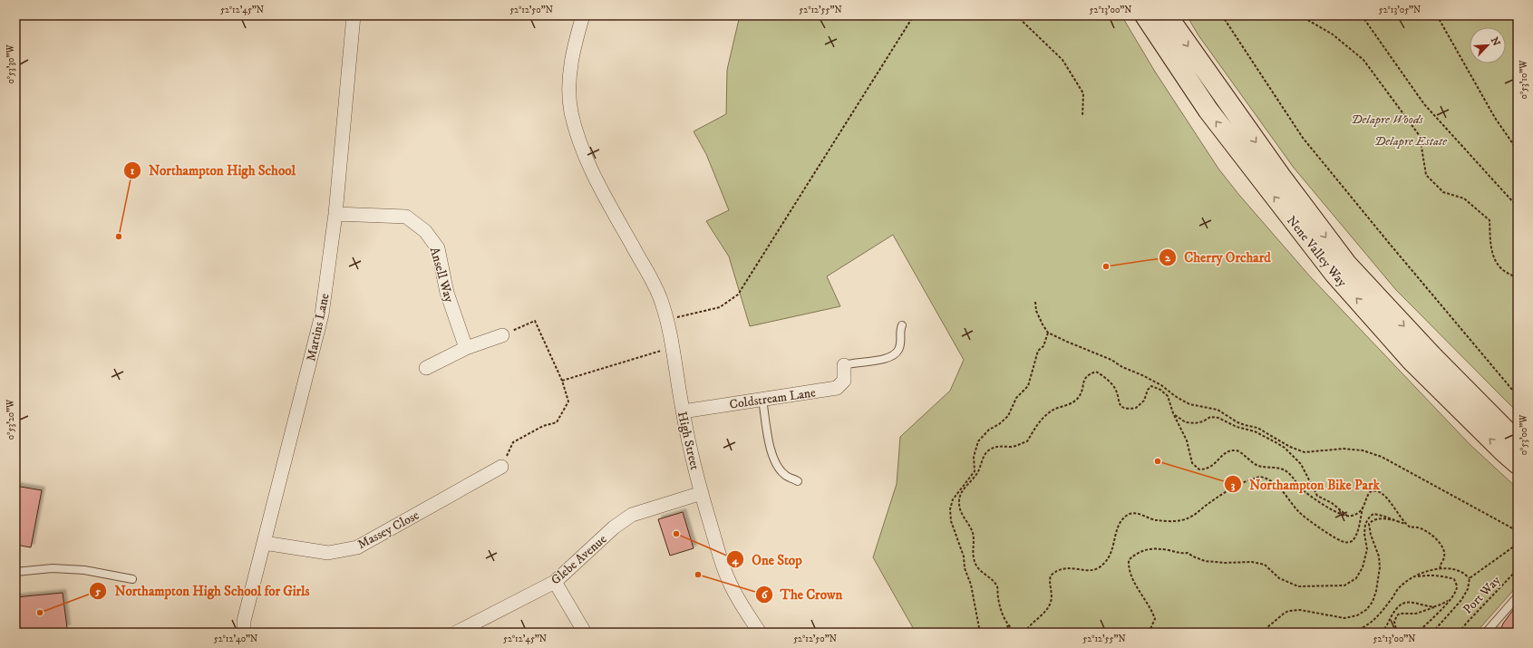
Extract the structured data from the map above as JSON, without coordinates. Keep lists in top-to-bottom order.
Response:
{
  "streets": {
    "highway": ["Nene Valley Way"],
    "street": [
      "Ansell Way",
      "Martins Lane",
      "Coldstream Lane",
      "High Street",
      "Massey Close",
      "Glebe Avenue"
    ],
    "path": ["Port Way"]
  },
  "crossings": [
    ["Ansell Way", "Martins Lane"],
    ["Martins Lane", "Massey Close"],
    ["Coldstream Lane", "High Street"],
    ["High Street", "Glebe Avenue"]
  ],
  "parks": ["Delapre Woods", "Delapre Estate"],
  "places": [
    "Northampton High School",
    "Cherry Orchard",
    "Northampton Bike Park",
    "One Stop",
    "The Crown",
    "Northampton High School for Girls"
  ],
  "north": "top right",
  "coordinates": [
    "52°12'45\"N",
    "52°12'50\"N",
    "52°12'55\"N",
    "52°13'00\"N",
    "52°13'05\"N",
    "0°53'30\"W",
    "0°53'10\"W",
    "0°53'20\"W",
    "0°53'00\"W",
    "52°12'40\"N"
  ]
}
